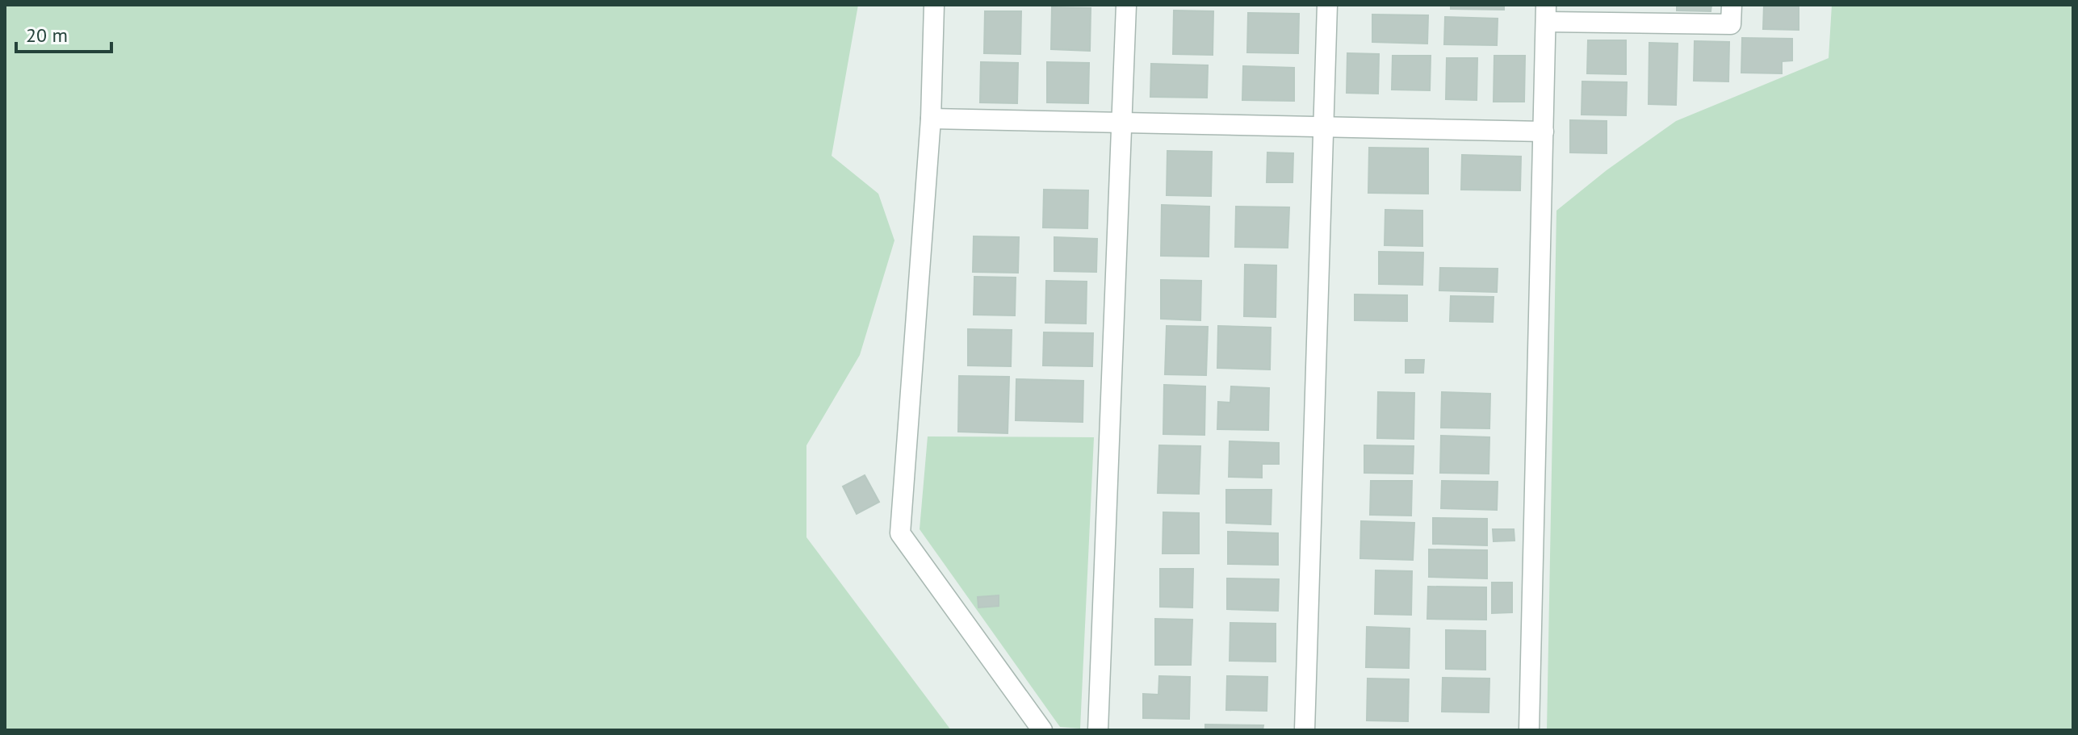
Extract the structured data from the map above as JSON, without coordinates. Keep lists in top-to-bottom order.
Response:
{
  "scale_bar": "20 m"
}
